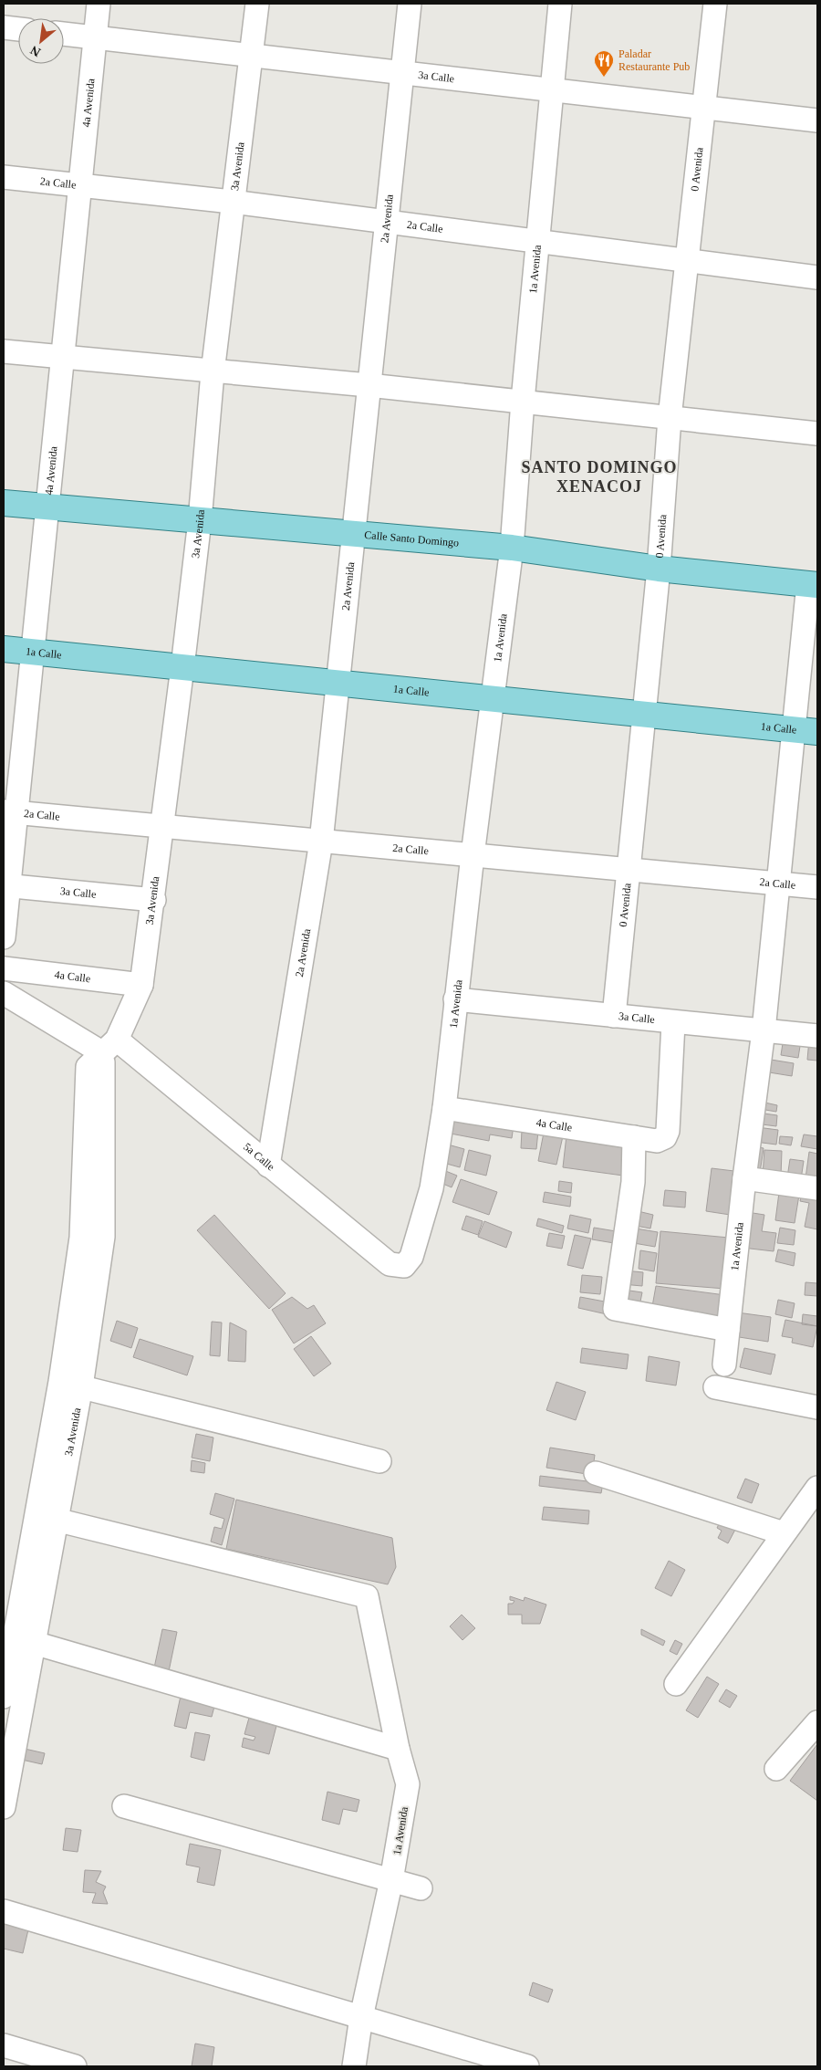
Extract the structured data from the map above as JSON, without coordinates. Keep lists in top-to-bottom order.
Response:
{
  "streets": {
    "main road": ["Calle Santo Domingo", "1a Calle"],
    "street": [
      "3a Calle",
      "4a Avenida",
      "3a Avenida",
      "0 Avenida",
      "2a Calle",
      "2a Avenida",
      "1a Avenida",
      "4a Calle",
      "5a Calle"
    ]
  },
  "crossings": [
    ["3a Calle", "4a Avenida"],
    ["3a Calle", "3a Avenida"],
    ["3a Calle", "0 Avenida"],
    ["3a Calle", "2a Avenida"],
    ["3a Calle", "1a Avenida"],
    ["3a Calle", "4a Calle"],
    ["4a Avenida", "2a Calle"],
    ["4a Avenida", "Calle Santo Domingo"],
    ["4a Avenida", "1a Calle"],
    ["3a Avenida", "2a Calle"],
    ["3a Avenida", "1a Avenida"],
    ["3a Avenida", "Calle Santo Domingo"],
    ["3a Avenida", "1a Calle"],
    ["3a Avenida", "4a Calle"],
    ["3a Avenida", "5a Calle"],
    ["0 Avenida", "2a Calle"],
    ["0 Avenida", "Calle Santo Domingo"],
    ["0 Avenida", "1a Calle"],
    ["2a Calle", "2a Avenida"],
    ["2a Calle", "1a Avenida"],
    ["2a Avenida", "Calle Santo Domingo"],
    ["2a Avenida", "1a Calle"],
    ["2a Avenida", "5a Calle"],
    ["1a Avenida", "Calle Santo Domingo"],
    ["1a Avenida", "1a Calle"],
    ["1a Avenida", "4a Calle"],
    ["1a Avenida", "5a Calle"]
  ],
  "districts": ["SANTO DOMINGO XENACOJ"],
  "places": {
    "restaurant": ["Paladar Restaurante Pub"]
  },
  "north": "bottom left"
}
